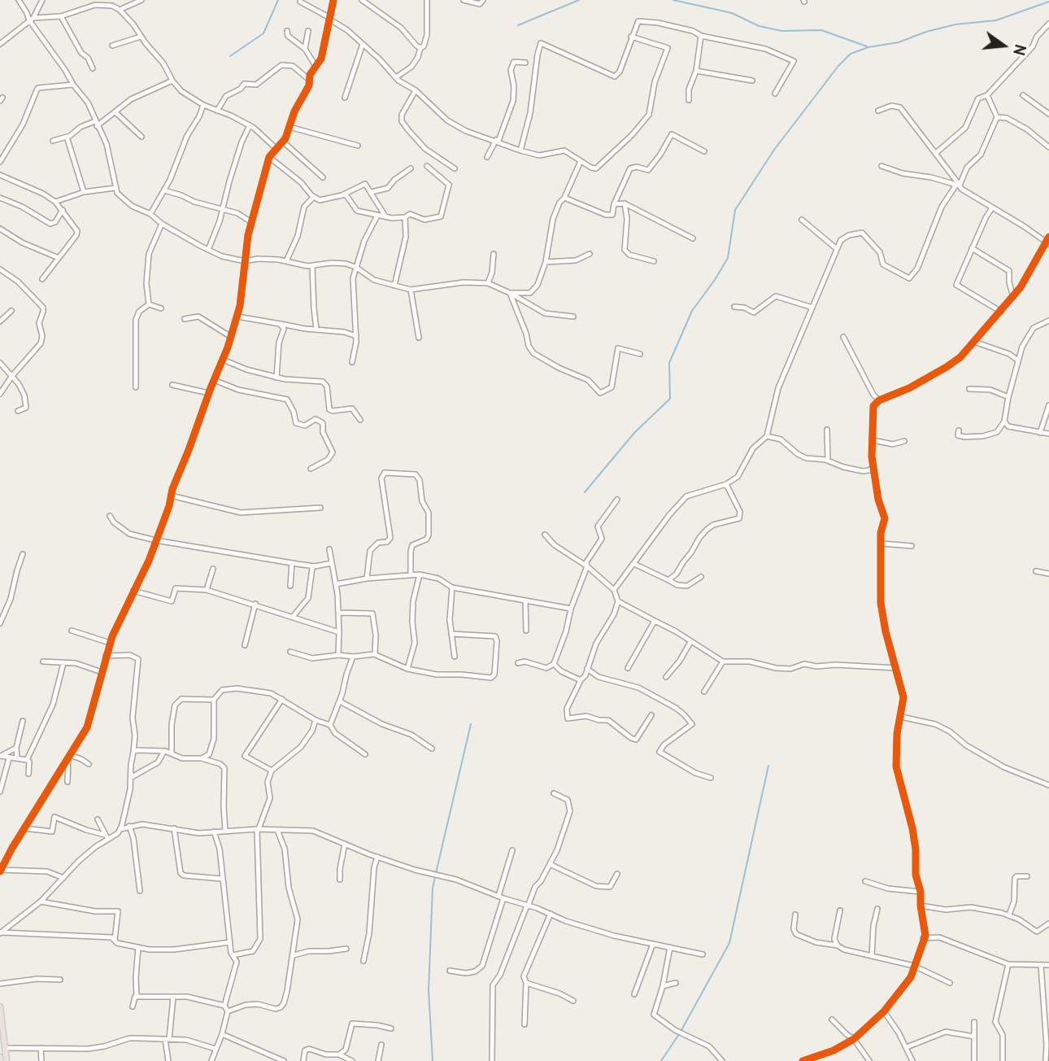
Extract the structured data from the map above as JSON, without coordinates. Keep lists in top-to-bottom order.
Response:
{
  "north": "right"
}
